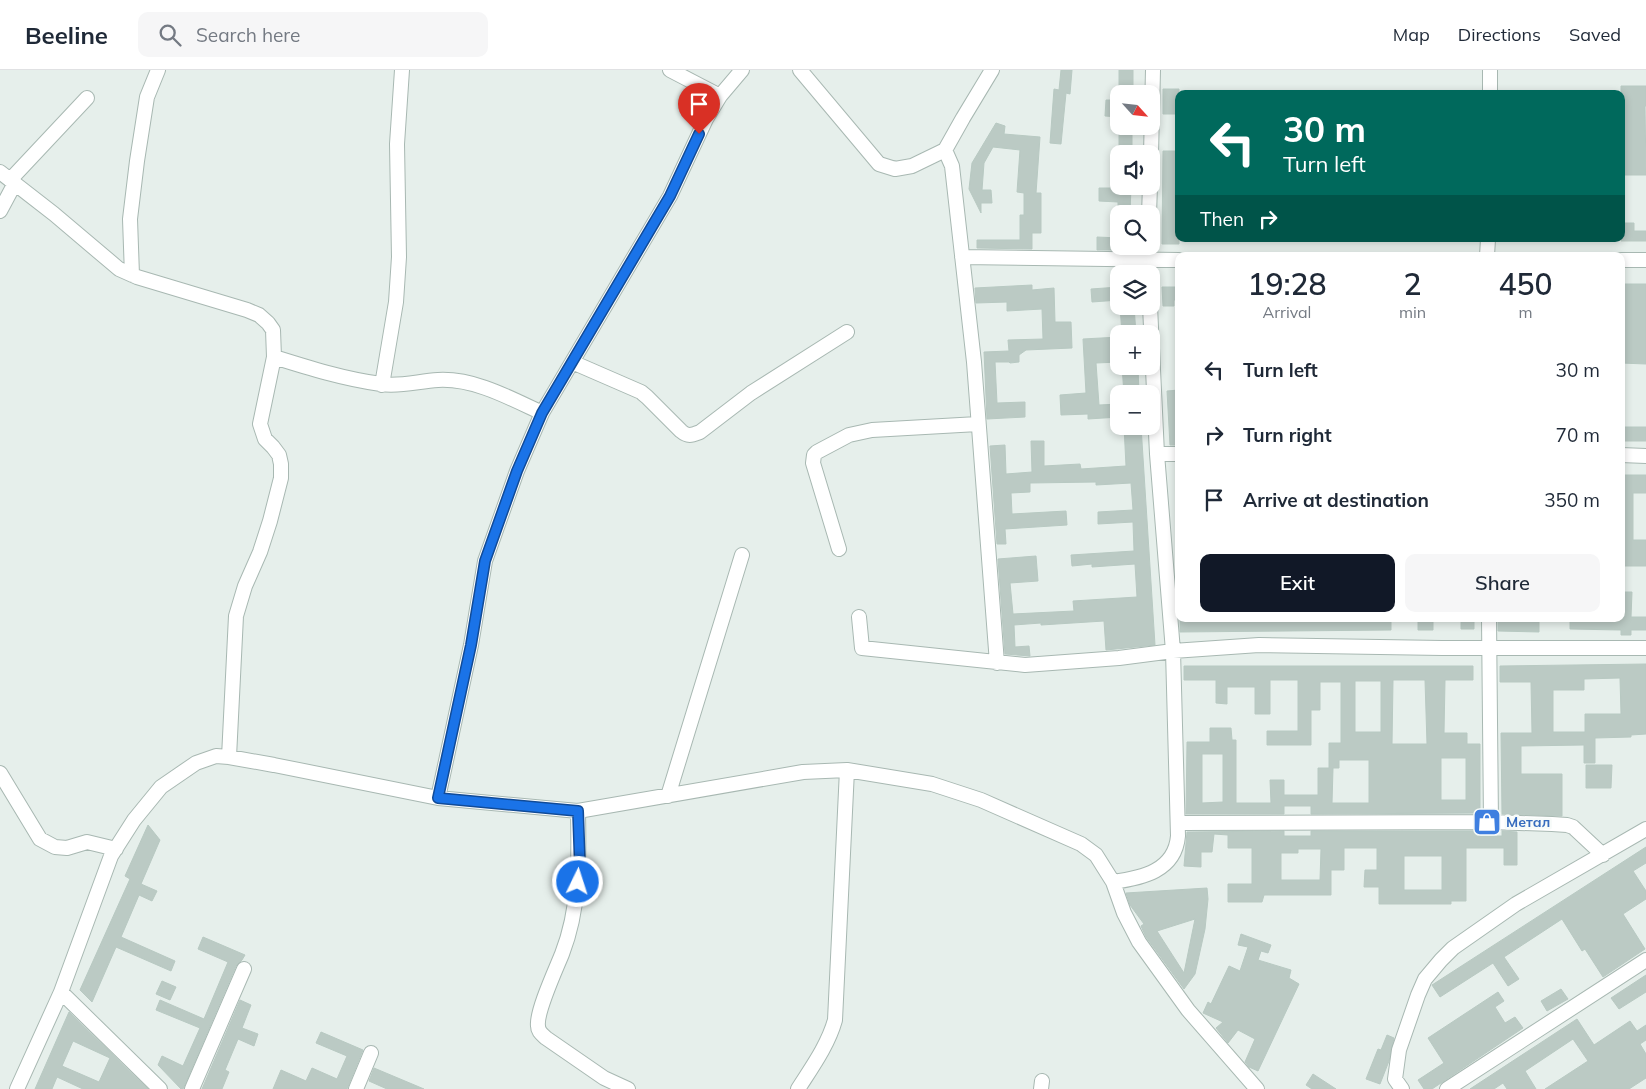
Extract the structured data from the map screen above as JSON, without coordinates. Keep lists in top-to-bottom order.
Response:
{
  "places": {
    "shop": ["Метал"]
  },
  "north": "bottom right",
  "page": {
    "header": "Beeline",
    "search": "Search here",
    "nav": ["Map", "Directions", "Saved"],
    "map_buttons": ["+", "−"],
    "turn": ["30 m", "Turn left"],
    "then": "Then",
    "eta": [
      "19:28",
      "Arrival",
      "2",
      "min",
      "450",
      "m"
    ],
    "list": [
      {
        "name": "Turn left",
        "value": "30 m"
      },
      {
        "name": "Turn right",
        "value": "70 m"
      },
      {
        "name": "Arrive at destination",
        "value": "350 m"
      }
    ],
    "buttons": ["Exit", "Share"]
  }
}
